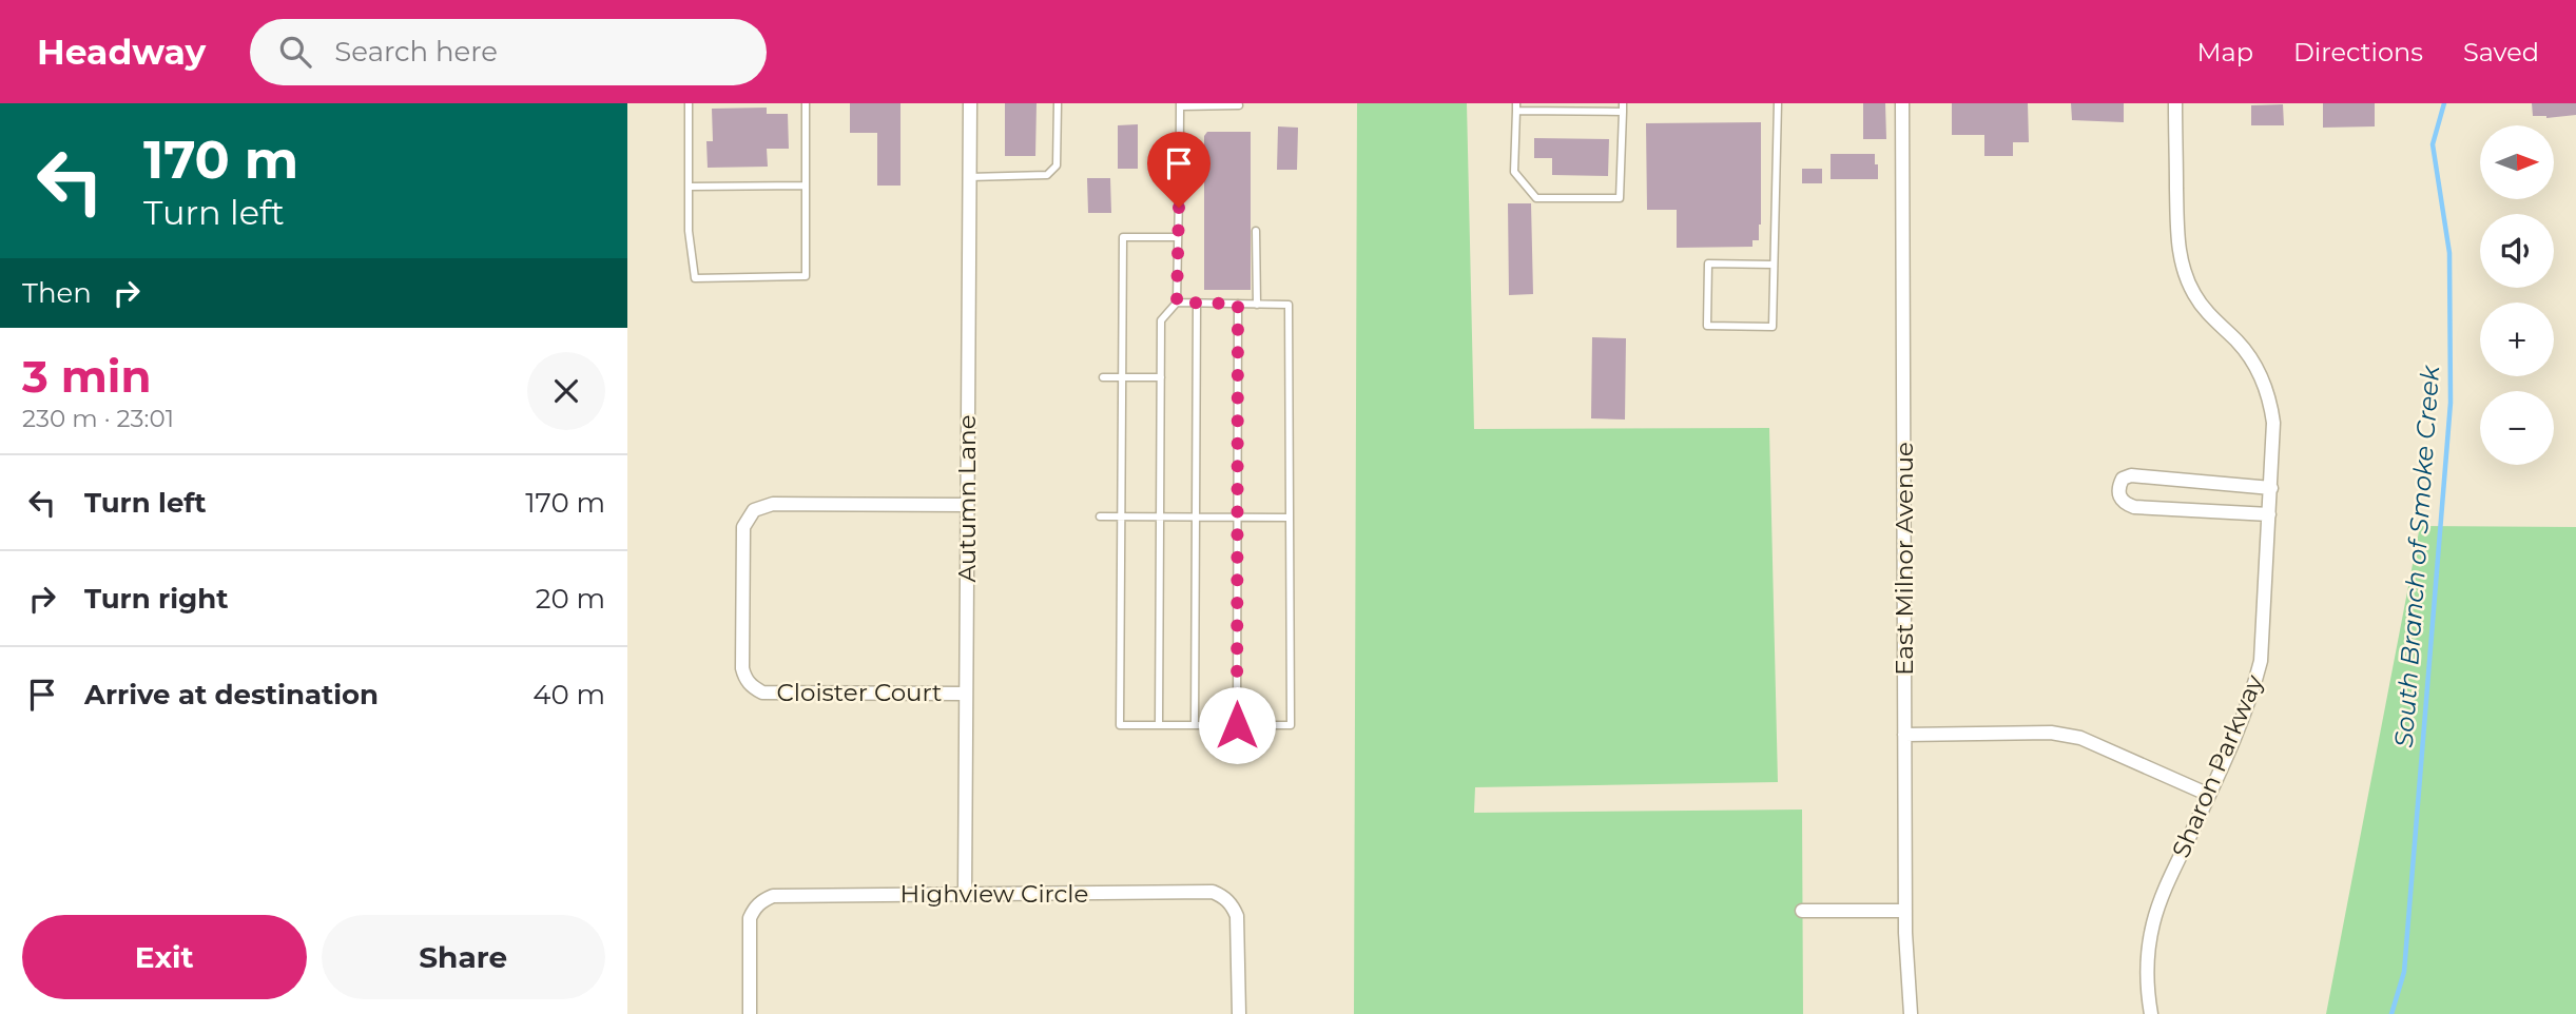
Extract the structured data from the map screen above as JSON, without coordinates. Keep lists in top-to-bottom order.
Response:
{
  "streets": {
    "street": [
      "Autumn Lane",
      "East Milnor Avenue",
      "Cloister Court",
      "Sharon Parkway",
      "Highview Circle"
    ]
  },
  "crossings": [
    ["Autumn Lane", "Cloister Court"],
    ["Autumn Lane", "Highview Circle"]
  ],
  "water": ["South Branch of Smoke Creek"],
  "north": "right",
  "page": {
    "header": "Headway",
    "search": "Search here",
    "nav": ["Map", "Directions", "Saved"],
    "turn": ["170 m", "Turn left"],
    "map_buttons": ["+", "−"],
    "then": "Then",
    "heading": ["3 min", "230 m · 23:01"],
    "list": [
      {
        "name": "Turn left",
        "value": "170 m"
      },
      {
        "name": "Turn right",
        "value": "20 m"
      },
      {
        "name": "Arrive at destination",
        "value": "40 m"
      }
    ],
    "buttons": ["Exit", "Share"]
  }
}
